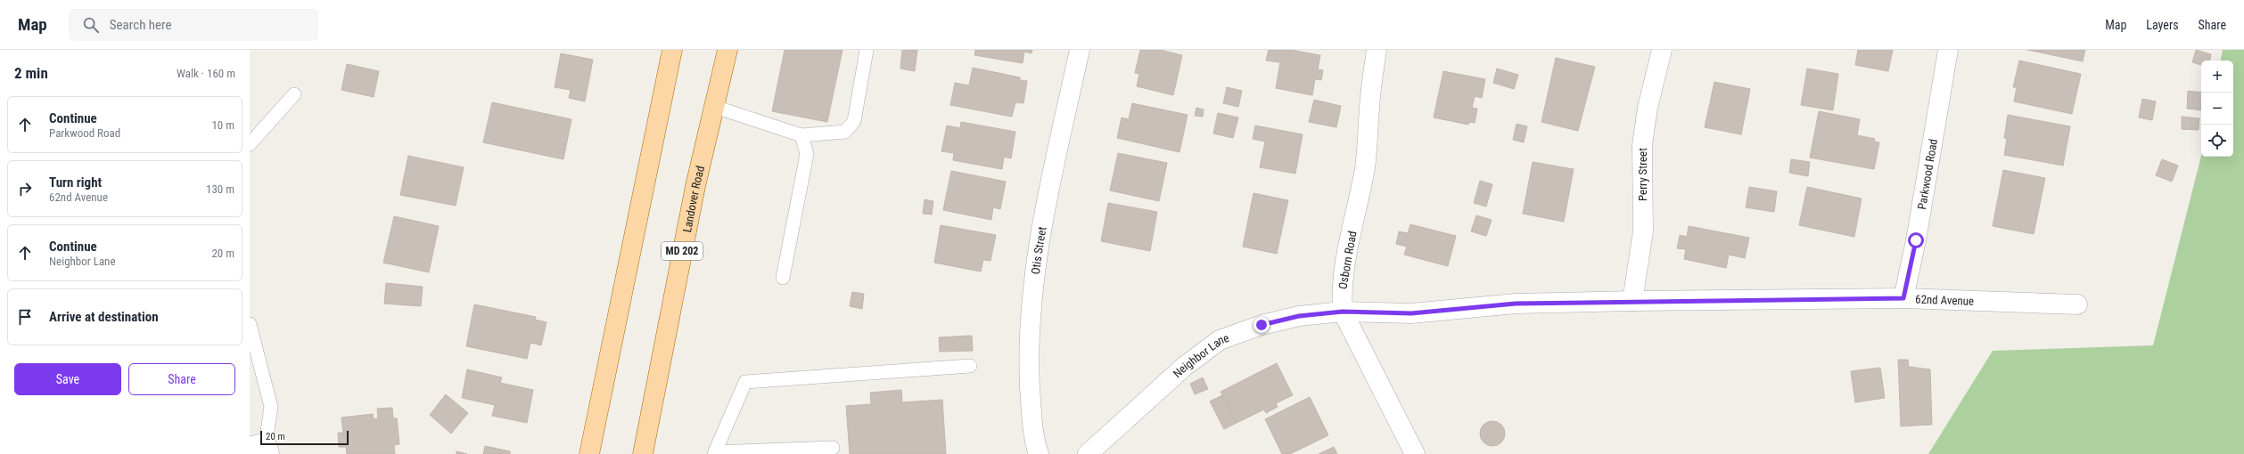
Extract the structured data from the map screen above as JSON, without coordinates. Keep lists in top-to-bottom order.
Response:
{
  "streets": {
    "main road": ["Landover Road", "MD 202"],
    "street": [
      "Perry Street",
      "Parkwood Road",
      "Otis Street",
      "Osborn Road",
      "62nd Avenue",
      "Neighbor Lane"
    ]
  },
  "crossings": [
    ["Perry Street", "62nd Avenue"],
    ["Parkwood Road", "62nd Avenue"],
    ["Osborn Road", "62nd Avenue"],
    ["Osborn Road", "Neighbor Lane"],
    ["62nd Avenue", "Neighbor Lane"]
  ],
  "scale_bar": "20 m",
  "page": {
    "header": "Map",
    "search": "Search here",
    "nav": ["Map", "Layers", "Share"],
    "heading": ["2 min", "Walk · 160 m"],
    "map_buttons": ["+", "−"],
    "list": [
      ["Continue", "Parkwood Road", "10 m"],
      ["Turn right", "62nd Avenue", "130 m"],
      ["Continue", "Neighbor Lane", "20 m"],
      "Arrive at destination"
    ],
    "buttons": ["Save", "Share"],
    "scale": "20 m"
  }
}
